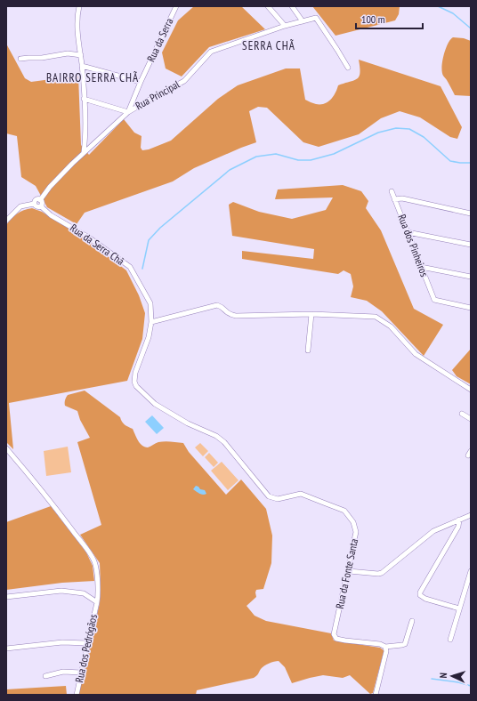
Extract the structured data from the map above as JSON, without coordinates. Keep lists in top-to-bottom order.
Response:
{
  "streets": {
    "street": [
      "Rua da Serra",
      "Rua Principal",
      "Rua da Serra Chã",
      "Rua dos Pinheiros",
      "Rua da Fonte Santa",
      "Rua dos Pedrógãos"
    ]
  },
  "crossings": [
    ["Rua da Serra", "Rua Principal"],
    ["Rua Principal", "Rua da Serra Chã"],
    ["Rua da Serra Chã", "Rua da Fonte Santa"]
  ],
  "districts": ["SERRA CHÃ", "BAIRRO SERRA CHÃ"],
  "scale_bar": "100 m",
  "north": "left"
}
